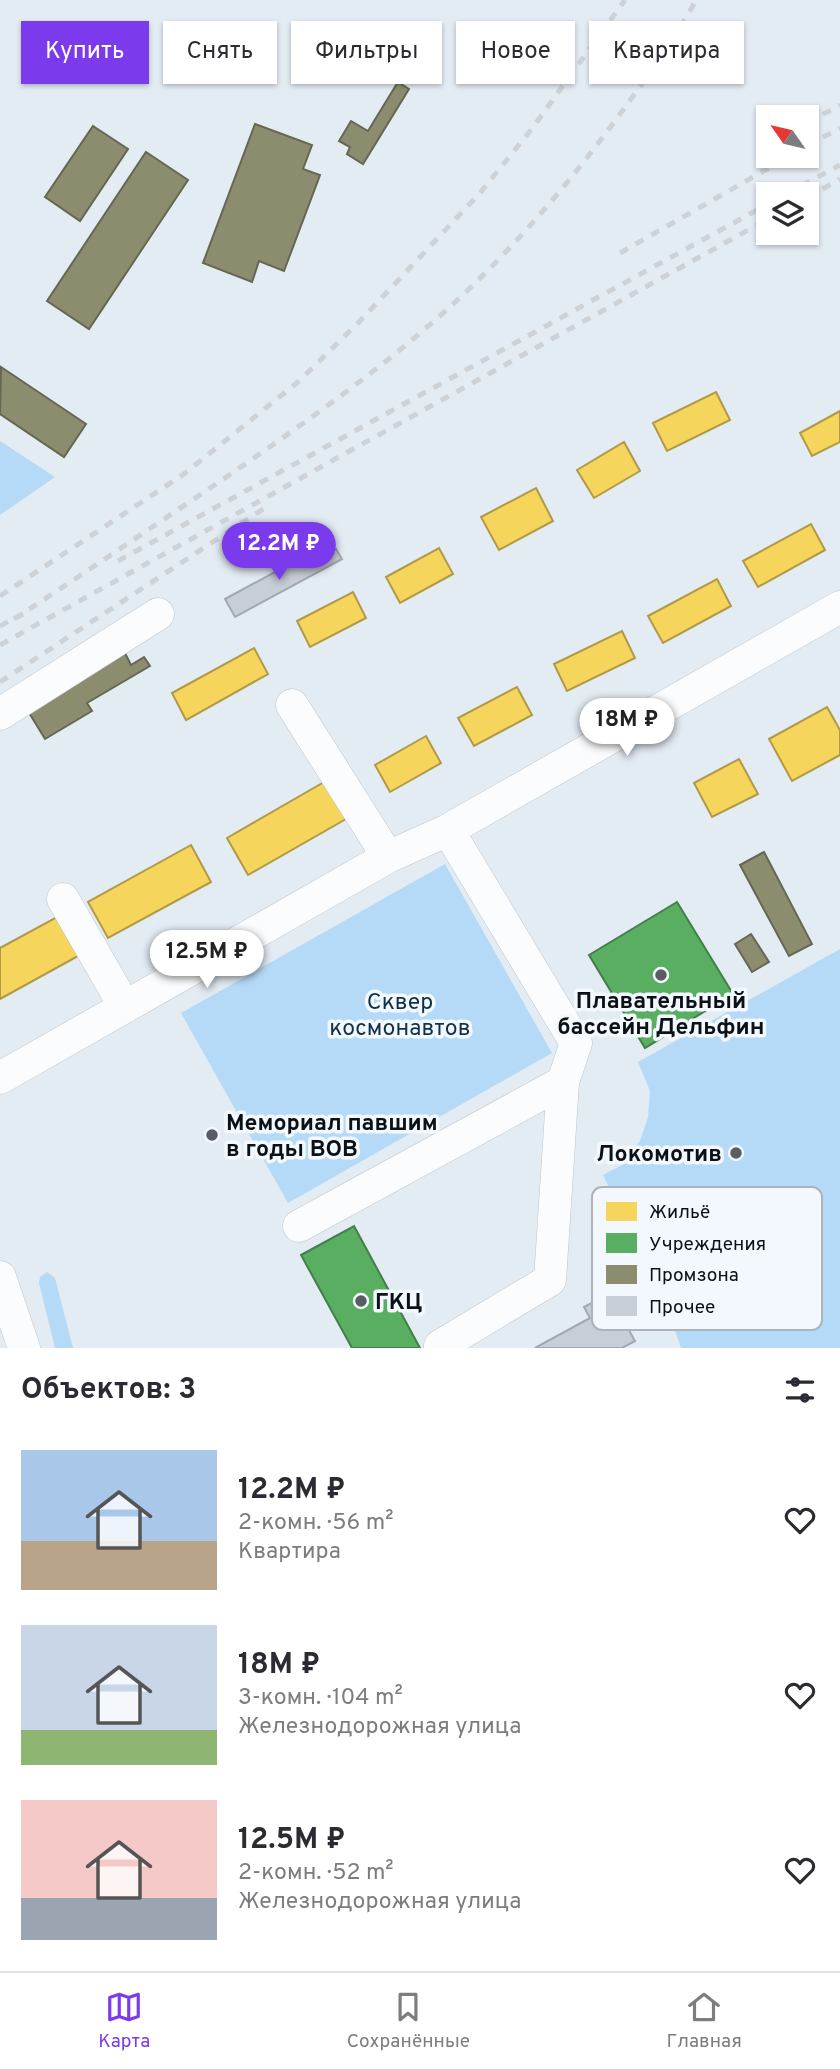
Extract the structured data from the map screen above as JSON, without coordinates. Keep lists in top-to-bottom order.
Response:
{
  "parks": ["Сквер космонавтов"],
  "places": [
    "Плавательный бассейн Дельфин",
    "Мемориал павшим в годы ВОВ",
    "Локомотив",
    "ГКЦ"
  ],
  "legend": [
    "Жильё",
    "Учреждения",
    "Промзона",
    "Прочее"
  ],
  "north": "top left",
  "page": {
    "chip": [
      "Купить",
      "Снять",
      "Фильтры",
      "Новое",
      "Квартира"
    ],
    "price": ["12.2M ₽", "18M ₽", "12.5M ₽"],
    "heading": "Объектов: 3",
    "list": [
      {
        "name": "12.2M ₽",
        "note": "2-комн. · 56 m² · Квартира"
      },
      {
        "name": "18M ₽",
        "note": "3-комн. · 104 m² · Железнодорожная улица"
      },
      {
        "name": "12.5M ₽",
        "note": "2-комн. · 52 m² · Железнодорожная улица"
      }
    ],
    "tabs": ["Карта", "Сохранённые", "Главная"]
  }
}
